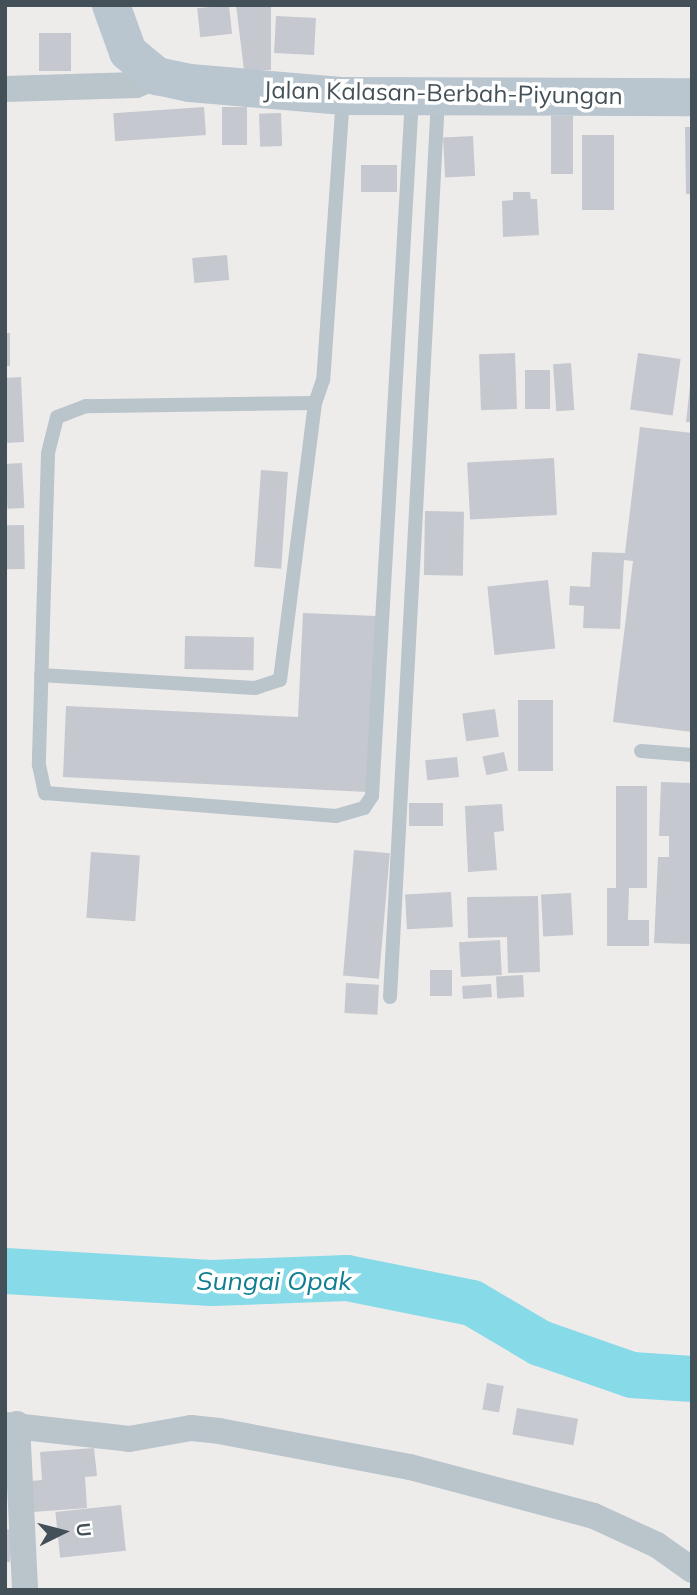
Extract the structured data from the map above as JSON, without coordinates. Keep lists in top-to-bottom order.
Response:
{
  "streets": {
    "street": ["Jalan Kalasan-Berbah-Piyungan"]
  },
  "water": ["Sungai Opak"],
  "north": "right"
}
